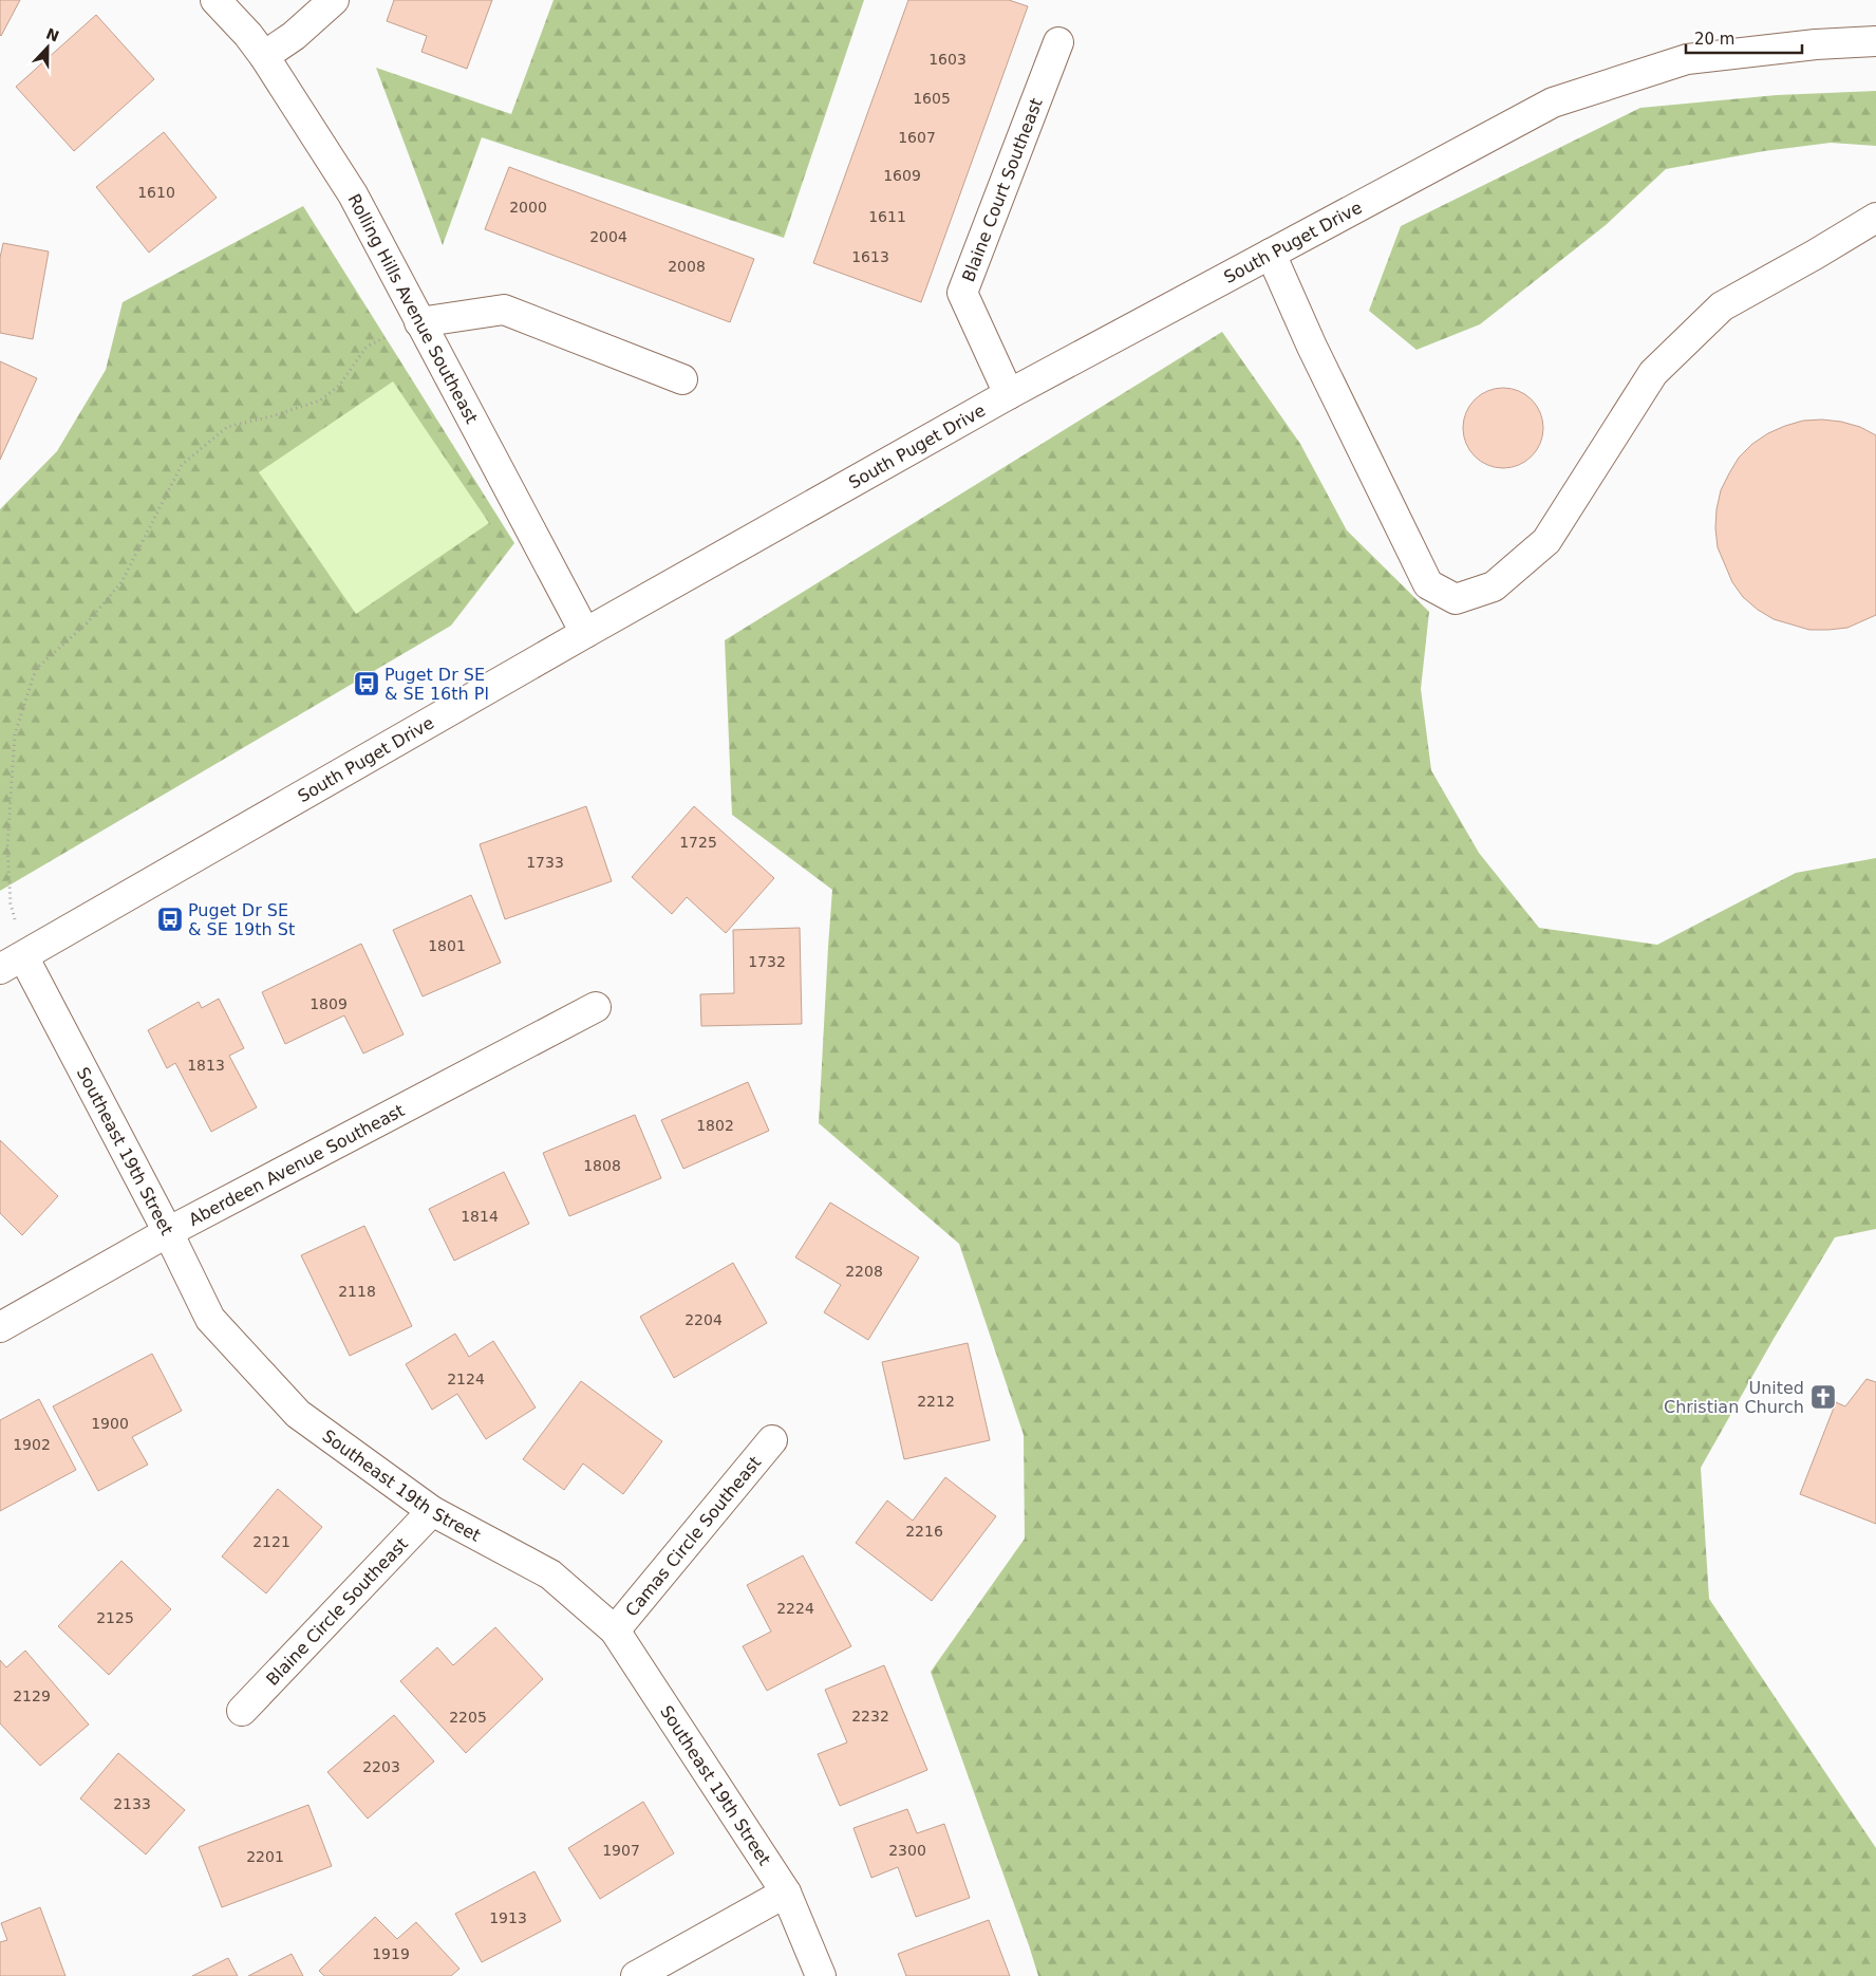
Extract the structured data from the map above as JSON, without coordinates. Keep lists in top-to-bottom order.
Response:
{
  "streets": {
    "street": [
      "Blaine Court Southeast",
      "South Puget Drive",
      "Rolling Hills Avenue Southeast",
      "Southeast 19th Street",
      "Aberdeen Avenue Southeast",
      "Camas Circle Southeast",
      "Blaine Circle Southeast"
    ]
  },
  "crossings": [
    ["Blaine Court Southeast", "South Puget Drive"],
    ["South Puget Drive", "Rolling Hills Avenue Southeast"],
    ["South Puget Drive", "Southeast 19th Street"],
    ["Southeast 19th Street", "Aberdeen Avenue Southeast"],
    ["Southeast 19th Street", "Camas Circle Southeast"],
    ["Southeast 19th Street", "Blaine Circle Southeast"]
  ],
  "places": {
    "bus stop": ["Puget Dr SE & SE 16th Pl", "Puget Dr SE & SE 19th St"],
    "church": ["United Christian Church"]
  },
  "house_numbers": [
    "1603",
    "1605",
    "1607",
    "1609",
    "1610",
    "2000",
    "1611",
    "2004",
    "1613",
    "2008",
    "1725",
    "1733",
    "1801",
    "1732",
    "1809",
    "1813",
    "1802",
    "1808",
    "1814",
    "2208",
    "2118",
    "2204",
    "2124",
    "2212",
    "1900",
    "1902",
    "2216",
    "2121",
    "2224",
    "2125",
    "2129",
    "2232",
    "2205",
    "2203",
    "2133",
    "1907",
    "2300",
    "2201",
    "1913",
    "1919"
  ],
  "scale_bar": "20 m",
  "north": "top"
}
